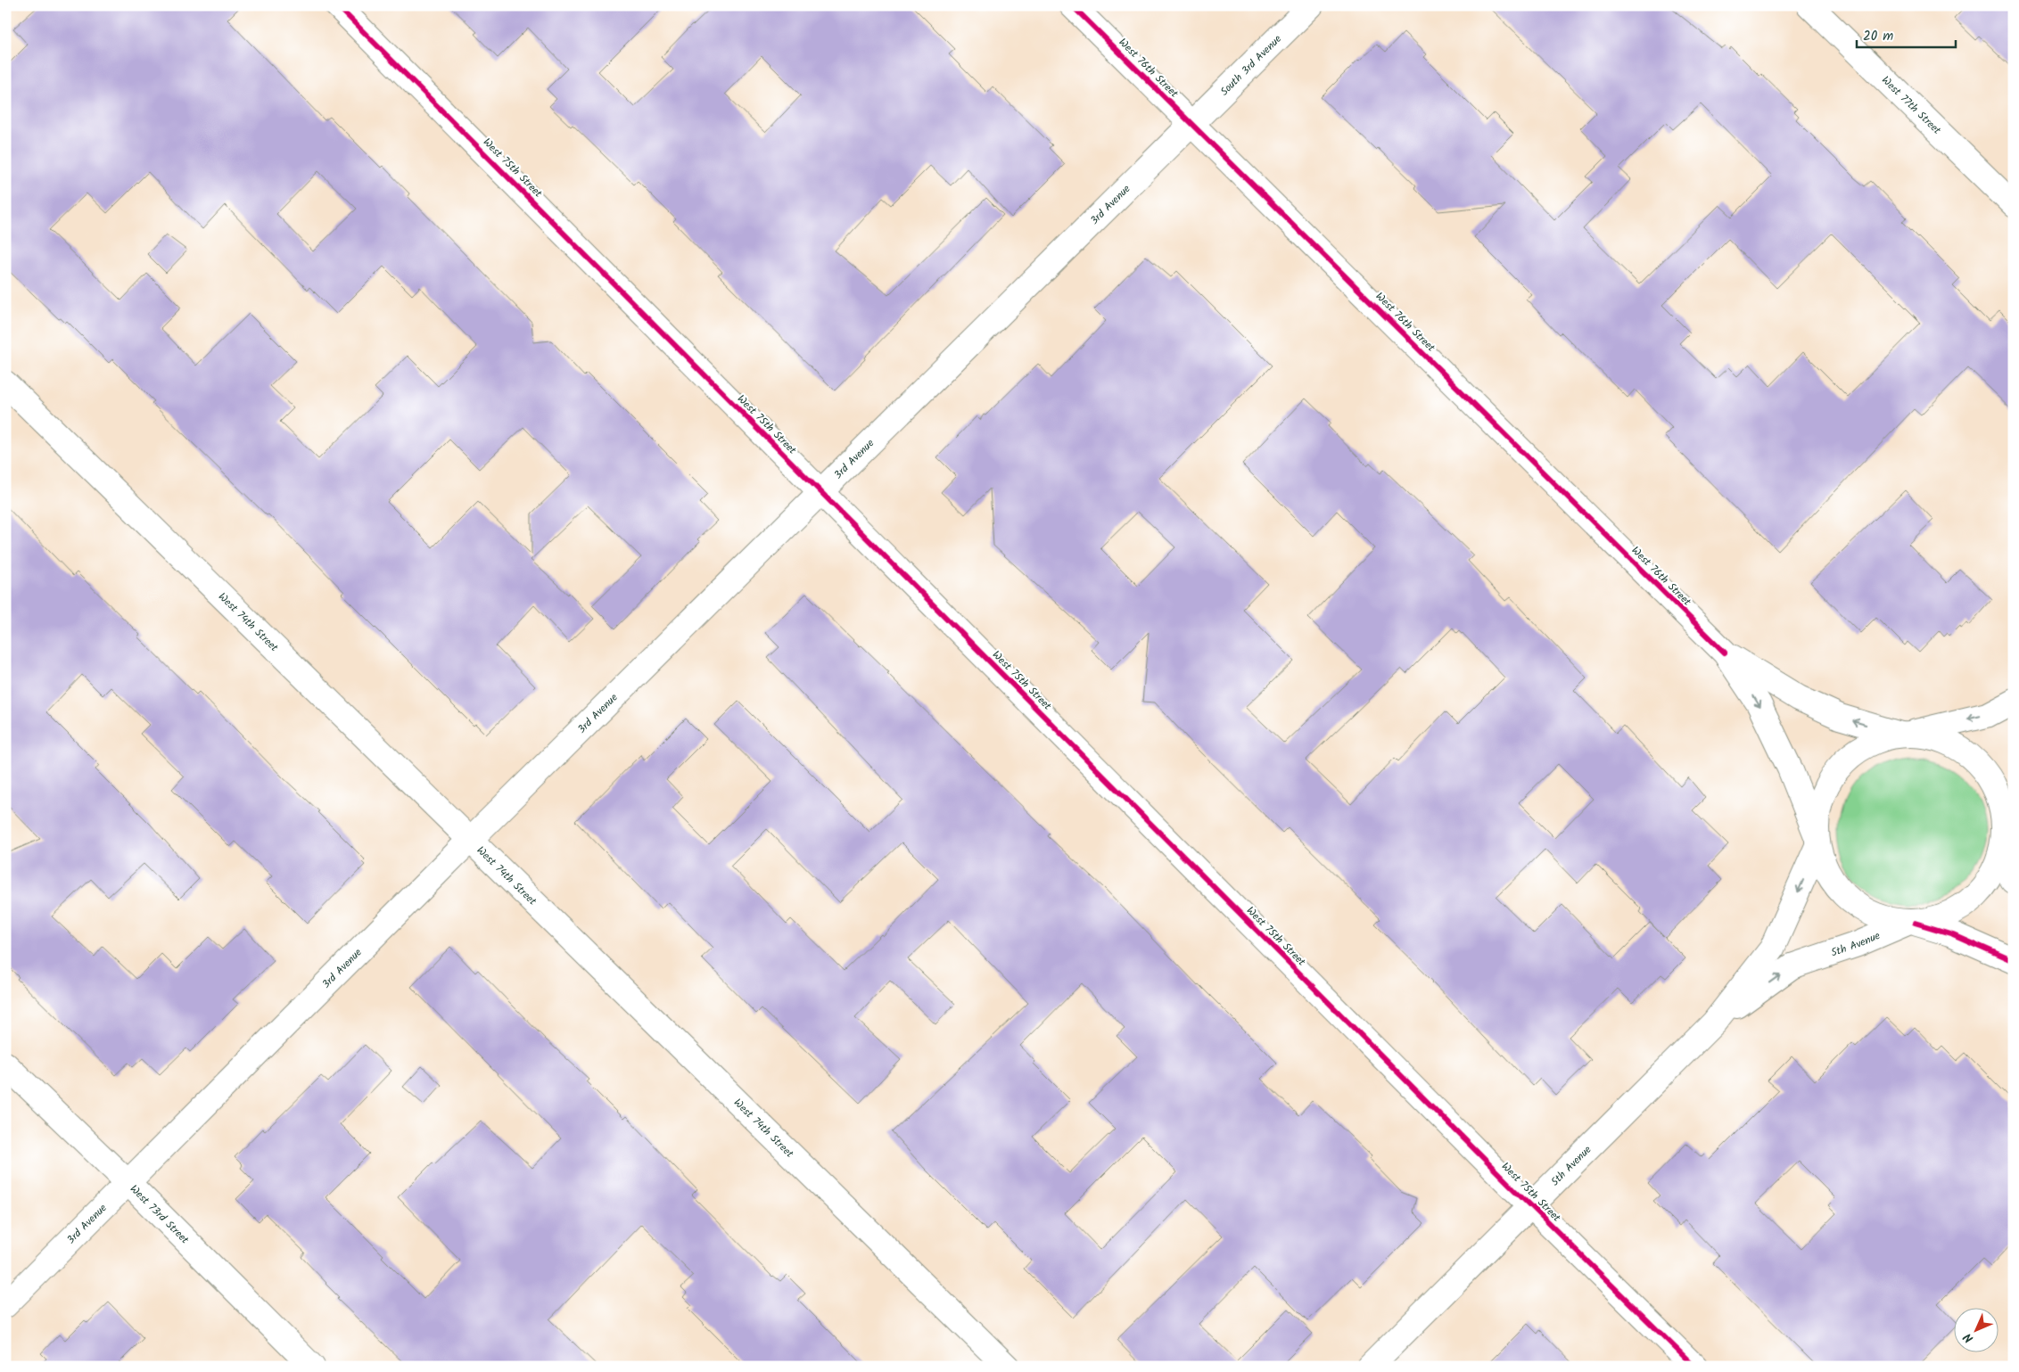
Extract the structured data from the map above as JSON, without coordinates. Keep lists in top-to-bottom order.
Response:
{
  "streets": {
    "street": [
      "South 3rd Avenue",
      "West 76th Street",
      "West 77th Street",
      "West 75th Street",
      "3rd Avenue",
      "West 74th Street",
      "5th Avenue",
      "West 73rd Street"
    ]
  },
  "crossings": [
    ["South 3rd Avenue", "West 76th Street"],
    ["South 3rd Avenue", "3rd Avenue"],
    ["West 76th Street", "3rd Avenue"],
    ["West 76th Street", "5th Avenue"],
    ["West 75th Street", "3rd Avenue"],
    ["West 75th Street", "5th Avenue"],
    ["3rd Avenue", "West 74th Street"],
    ["3rd Avenue", "West 73rd Street"]
  ],
  "scale_bar": "20 m",
  "north": "bottom left"
}
